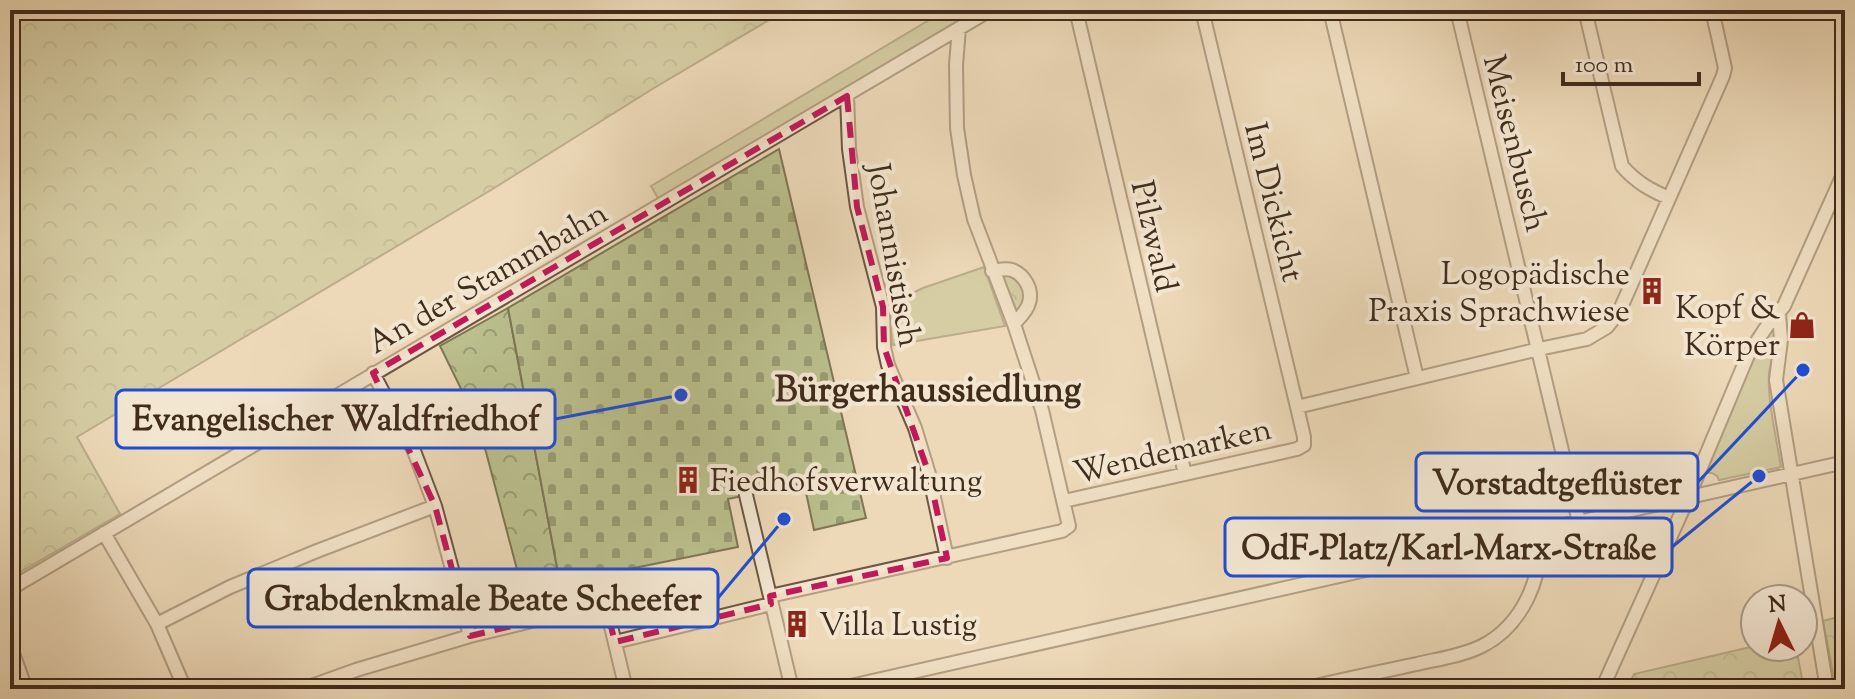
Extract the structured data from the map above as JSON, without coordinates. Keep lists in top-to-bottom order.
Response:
{
  "streets": {
    "street": [
      "Meisenbusch",
      "Im Dickicht",
      "Pilzwald",
      "Johannistisch",
      "An der Stammbahn",
      "Wendemarken"
    ]
  },
  "crossings": [
    ["Meisenbusch", "Wendemarken"],
    ["Im Dickicht", "Wendemarken"],
    ["Pilzwald", "Wendemarken"],
    ["Johannistisch", "An der Stammbahn"],
    ["Johannistisch", "Wendemarken"]
  ],
  "districts": ["Bürgerhaussiedlung"],
  "places": {
    "building": ["Logopädische Praxis Sprachwiese", "Fiedhofsverwaltung", "Villa Lustig"],
    "shop": ["Kopf & Körper"],
    "other": [
      "Vorstadtgeflüster",
      "Evangelischer Waldfriedhof",
      "OdF-Platz/Karl-Marx-Straße",
      "Grabdenkmale Beate Scheefer"
    ]
  },
  "scale_bar": "100 m",
  "north": "top"
}
